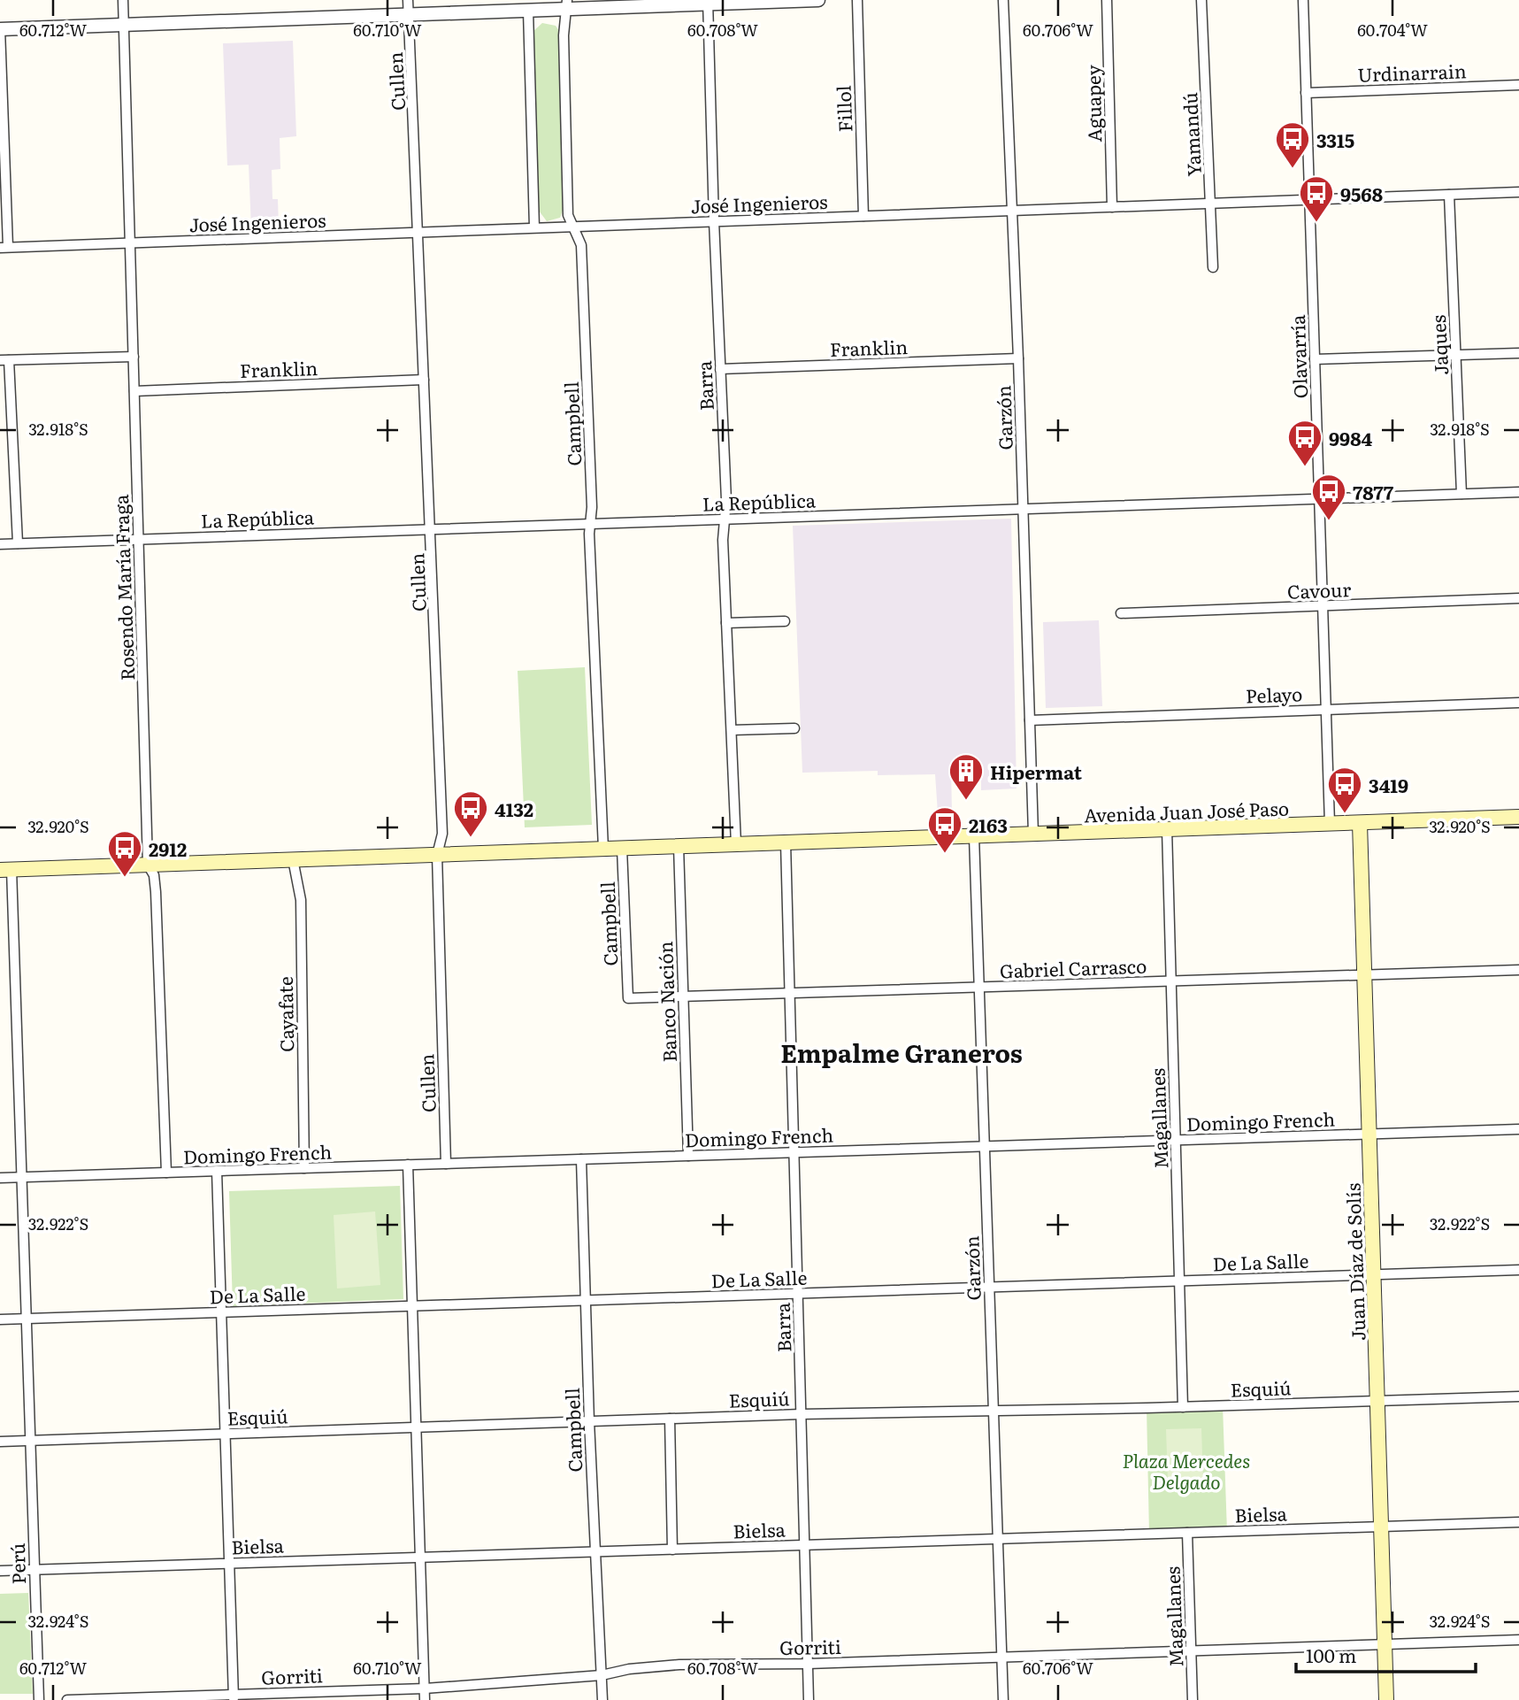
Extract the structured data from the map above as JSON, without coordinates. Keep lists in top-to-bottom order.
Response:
{
  "streets": {
    "main road": ["Avenida Juan José Paso", "Juan Díaz de Solís"],
    "street": [
      "Urdinarrain",
      "Cullen",
      "Aguapey",
      "Fillol",
      "Yamandú",
      "José Ingenieros",
      "Jaques",
      "Franklin",
      "Olavarría",
      "Barra",
      "Garzón",
      "Campbell",
      "La República",
      "Rosendo María Fraga",
      "Cavour",
      "Pelayo",
      "Gabriel Carrasco",
      "Banco Nación",
      "Cayafate",
      "Magallanes",
      "Domingo French",
      "De La Salle",
      "Esquiú",
      "Bielsa",
      "Perú",
      "Gorriti"
    ]
  },
  "crossings": [
    ["Urdinarrain", "Olavarría"],
    ["Cullen", "José Ingenieros"],
    ["Cullen", "Franklin"],
    ["Cullen", "La República"],
    ["Cullen", "Avenida Juan José Paso"],
    ["Cullen", "Domingo French"],
    ["Aguapey", "José Ingenieros"],
    ["Fillol", "José Ingenieros"],
    ["Yamandú", "José Ingenieros"],
    ["José Ingenieros", "Jaques"],
    ["José Ingenieros", "Olavarría"],
    ["José Ingenieros", "Barra"],
    ["José Ingenieros", "Garzón"],
    ["José Ingenieros", "Campbell"],
    ["José Ingenieros", "Rosendo María Fraga"],
    ["Jaques", "La República"],
    ["Franklin", "Barra"],
    ["Franklin", "Garzón"],
    ["Franklin", "Rosendo María Fraga"],
    ["Olavarría", "La República"],
    ["Olavarría", "Cavour"],
    ["Olavarría", "Pelayo"],
    ["Olavarría", "Avenida Juan José Paso"],
    ["Barra", "La República"],
    ["Barra", "Avenida Juan José Paso"],
    ["Barra", "Gabriel Carrasco"],
    ["Barra", "Domingo French"],
    ["Barra", "De La Salle"],
    ["Barra", "Esquiú"],
    ["Barra", "Bielsa"],
    ["Barra", "Gorriti"],
    ["Garzón", "La República"],
    ["Garzón", "Pelayo"],
    ["Garzón", "Avenida Juan José Paso"],
    ["Garzón", "Gabriel Carrasco"],
    ["Garzón", "Domingo French"],
    ["Garzón", "De La Salle"],
    ["Garzón", "Esquiú"],
    ["Garzón", "Bielsa"],
    ["Garzón", "Gorriti"],
    ["Campbell", "La República"],
    ["Campbell", "Avenida Juan José Paso"],
    ["Campbell", "Gabriel Carrasco"],
    ["Campbell", "Domingo French"],
    ["Campbell", "De La Salle"],
    ["Campbell", "Esquiú"],
    ["Campbell", "Bielsa"],
    ["Campbell", "Gorriti"],
    ["La República", "Rosendo María Fraga"],
    ["Rosendo María Fraga", "Avenida Juan José Paso"],
    ["Rosendo María Fraga", "Domingo French"],
    ["Avenida Juan José Paso", "Banco Nación"],
    ["Avenida Juan José Paso", "Cayafate"],
    ["Avenida Juan José Paso", "Magallanes"],
    ["Avenida Juan José Paso", "Juan Díaz de Solís"],
    ["Avenida Juan José Paso", "Perú"],
    ["Gabriel Carrasco", "Banco Nación"],
    ["Gabriel Carrasco", "Magallanes"],
    ["Gabriel Carrasco", "Juan Díaz de Solís"],
    ["Banco Nación", "Domingo French"],
    ["Cayafate", "Domingo French"],
    ["Magallanes", "Domingo French"],
    ["Magallanes", "De La Salle"],
    ["Magallanes", "Esquiú"],
    ["Magallanes", "Bielsa"],
    ["Magallanes", "Gorriti"],
    ["Domingo French", "Juan Díaz de Solís"],
    ["Domingo French", "Perú"],
    ["De La Salle", "Juan Díaz de Solís"],
    ["De La Salle", "Perú"],
    ["Juan Díaz de Solís", "Esquiú"],
    ["Juan Díaz de Solís", "Bielsa"],
    ["Juan Díaz de Solís", "Gorriti"],
    ["Esquiú", "Perú"],
    ["Bielsa", "Perú"]
  ],
  "districts": ["Empalme Graneros"],
  "parks": ["Plaza Mercedes Delgado"],
  "places": {
    "bus stop": [
      "3315",
      "9568",
      "9984",
      "7877",
      "3419",
      "4132",
      "2163",
      "2912"
    ],
    "building": ["Hipermat"]
  },
  "scale_bar": "100 m",
  "coordinates": [
    "60.712°W",
    "60.710°W",
    "60.708°W",
    "60.706°W",
    "60.704°W",
    "32.918°S",
    "32.920°S",
    "32.922°S",
    "32.924°S"
  ]
}
